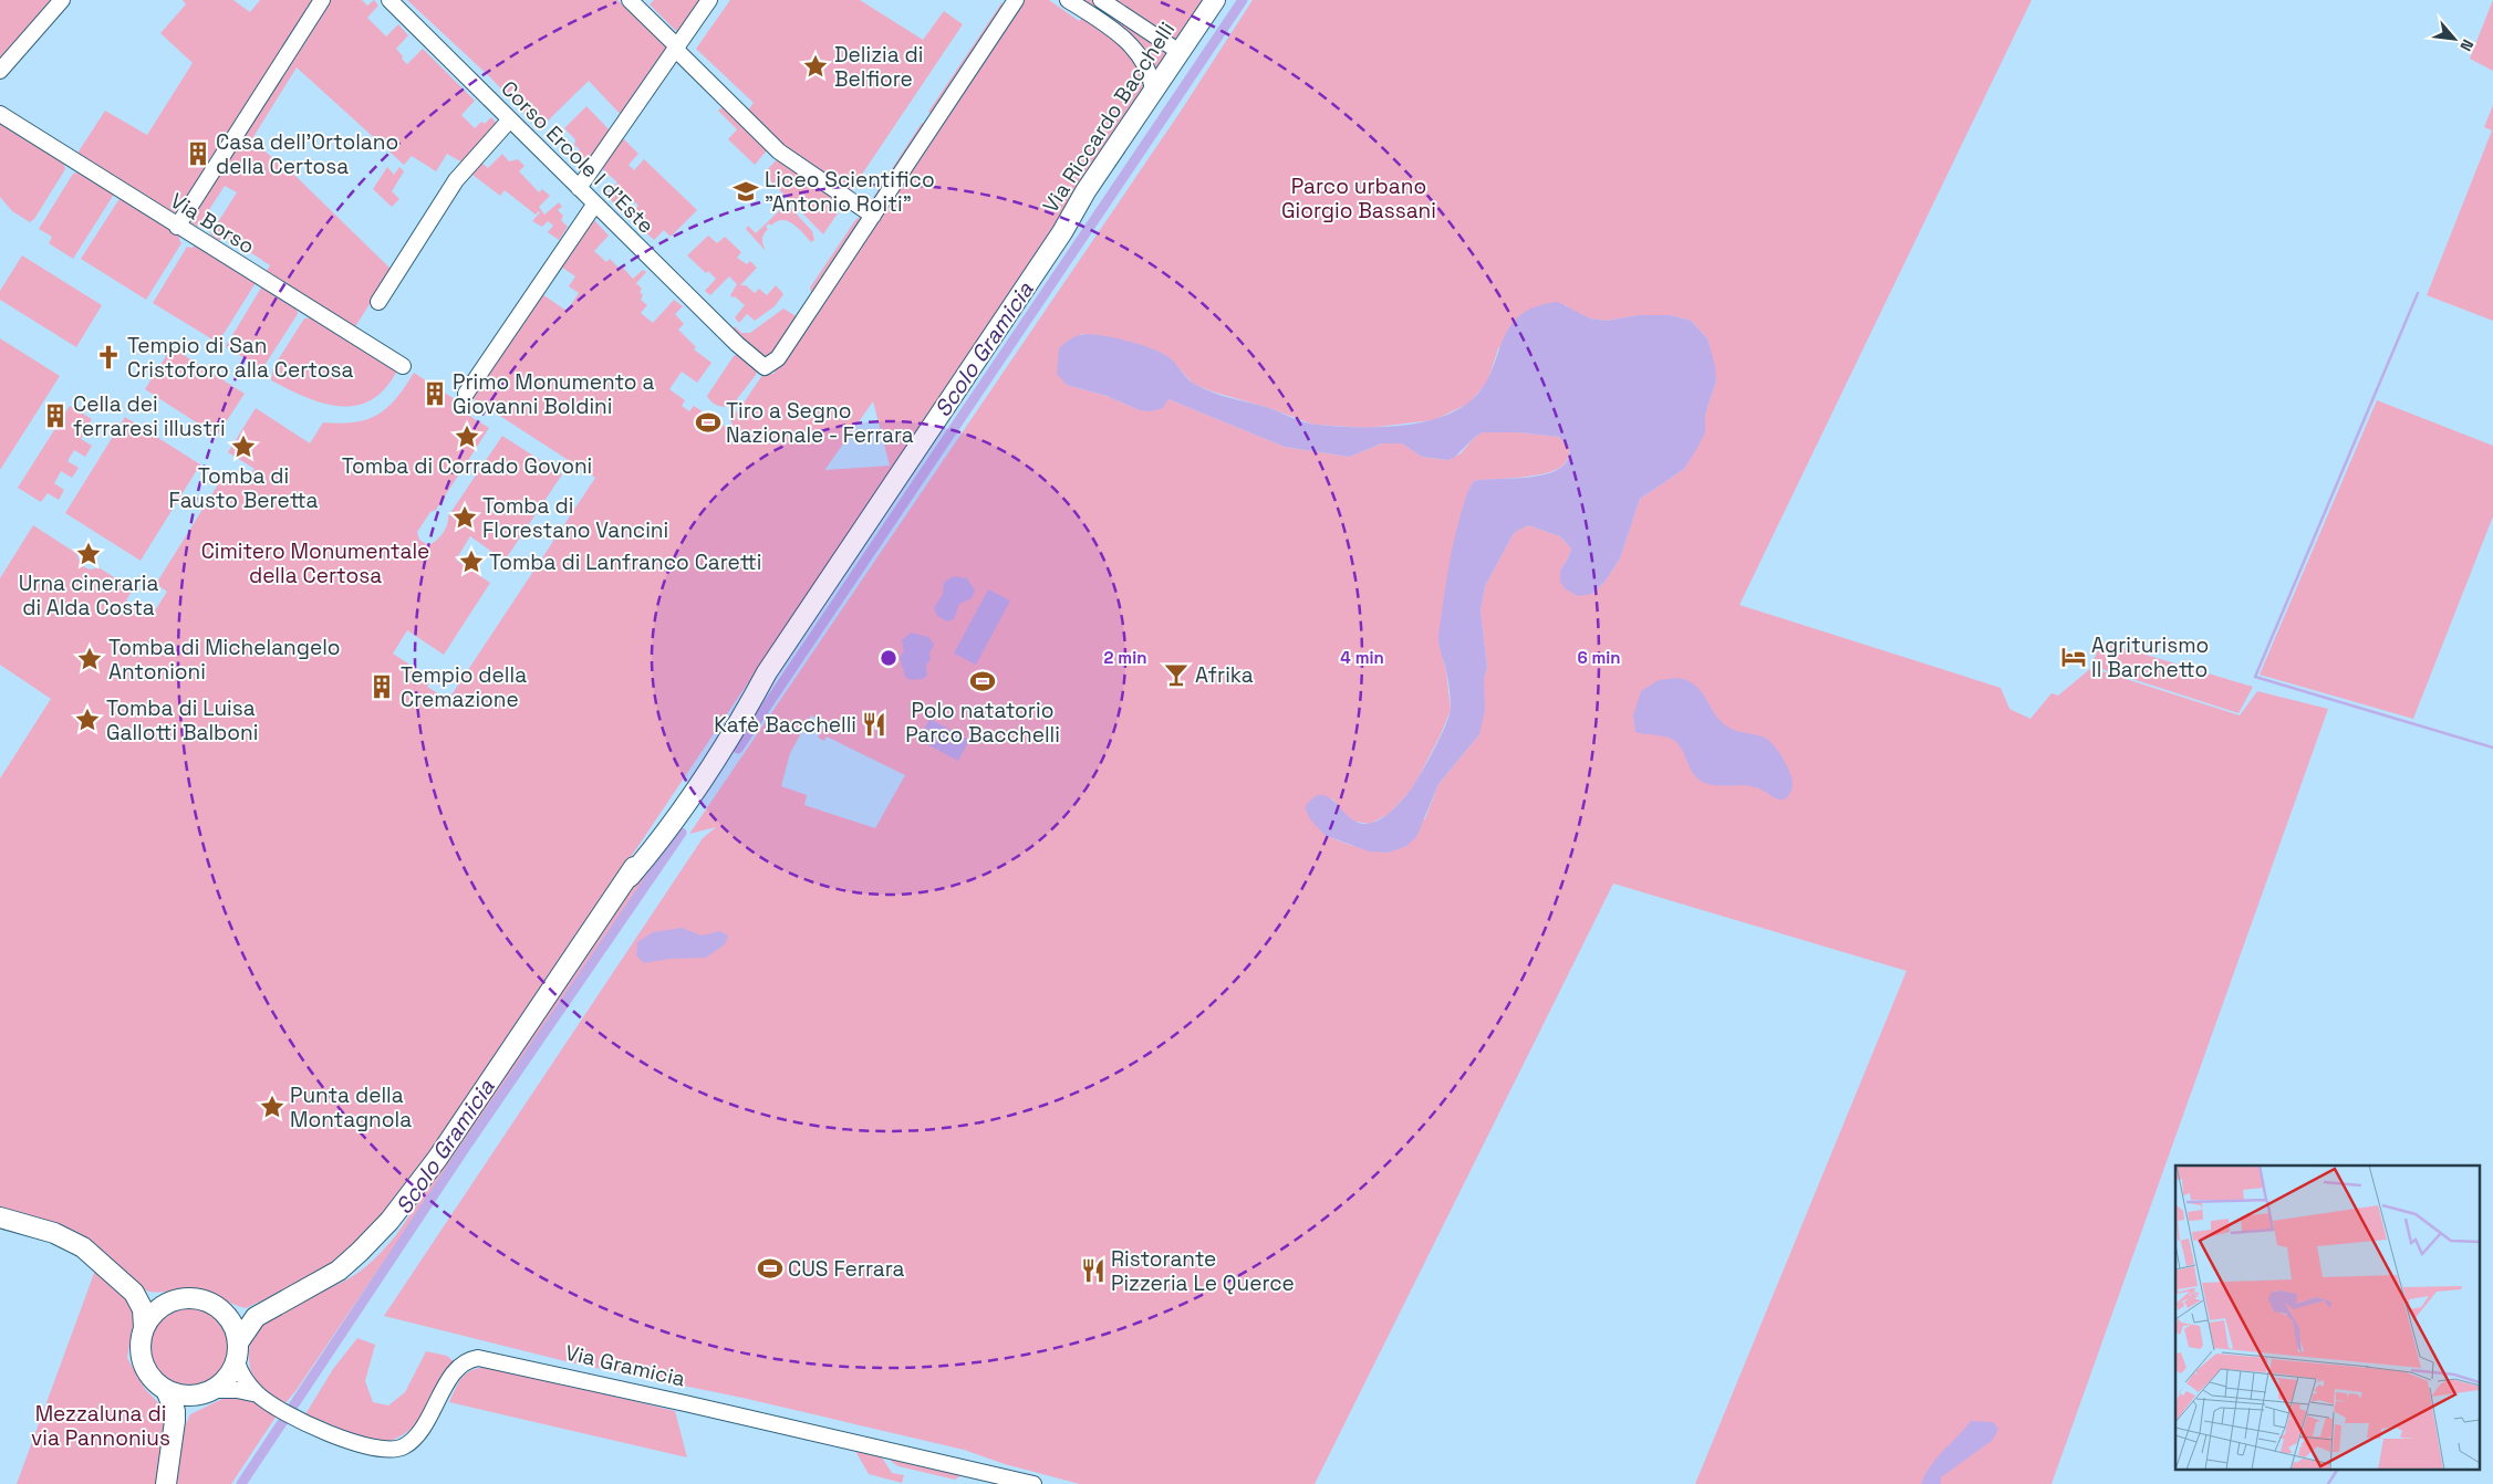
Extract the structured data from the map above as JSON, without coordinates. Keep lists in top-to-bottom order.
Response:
{
  "streets": {
    "main road": ["Via Riccardo Bacchelli", "Via Gramicia"],
    "street": ["Corso Ercole I d'Este", "Via Borso"]
  },
  "crossings": [
    ["Via Riccardo Bacchelli", "Via Gramicia"]
  ],
  "water": ["Scolo Gramicia"],
  "parks": ["Parco urbano Giorgio Bassani", "Cimitero Monumentale della Certosa", "Mezzaluna di via Pannonius"],
  "places": {
    "place": [
      "Delizia di Belfiore",
      "Tomba di Corrado Govoni",
      "Tomba di Fausto Beretta",
      "Tomba di Florestano Vancini",
      "Urna cineraria di Alda Costa",
      "Tomba di Lanfranco Caretti",
      "Tomba di Michelangelo Antonioni",
      "Tomba di Luisa Gallotti Balboni",
      "Punta della Montagnola"
    ],
    "building": [
      "Casa dell'Ortolano della Certosa",
      "Primo Monumento a Giovanni Boldini",
      "Cella dei ferraresi illustri",
      "Tempio della Cremazione"
    ],
    "school or university": ["Liceo Scientifico \"Antonio Roiti\""],
    "church": ["Tempio di San Cristoforo alla Certosa"],
    "sports": ["Tiro a Segno Nazionale - Ferrara", "Polo natatorio Parco Bacchelli", "CUS Ferrara"],
    "hotel": ["Agriturismo Il Barchetto"],
    "bar": ["Afrika"],
    "restaurant": ["Kafè Bacchelli", "Ristorante Pizzeria Le Querce"]
  },
  "north": "bottom right",
  "rings": ["2 min", "4 min", "6 min"]
}
